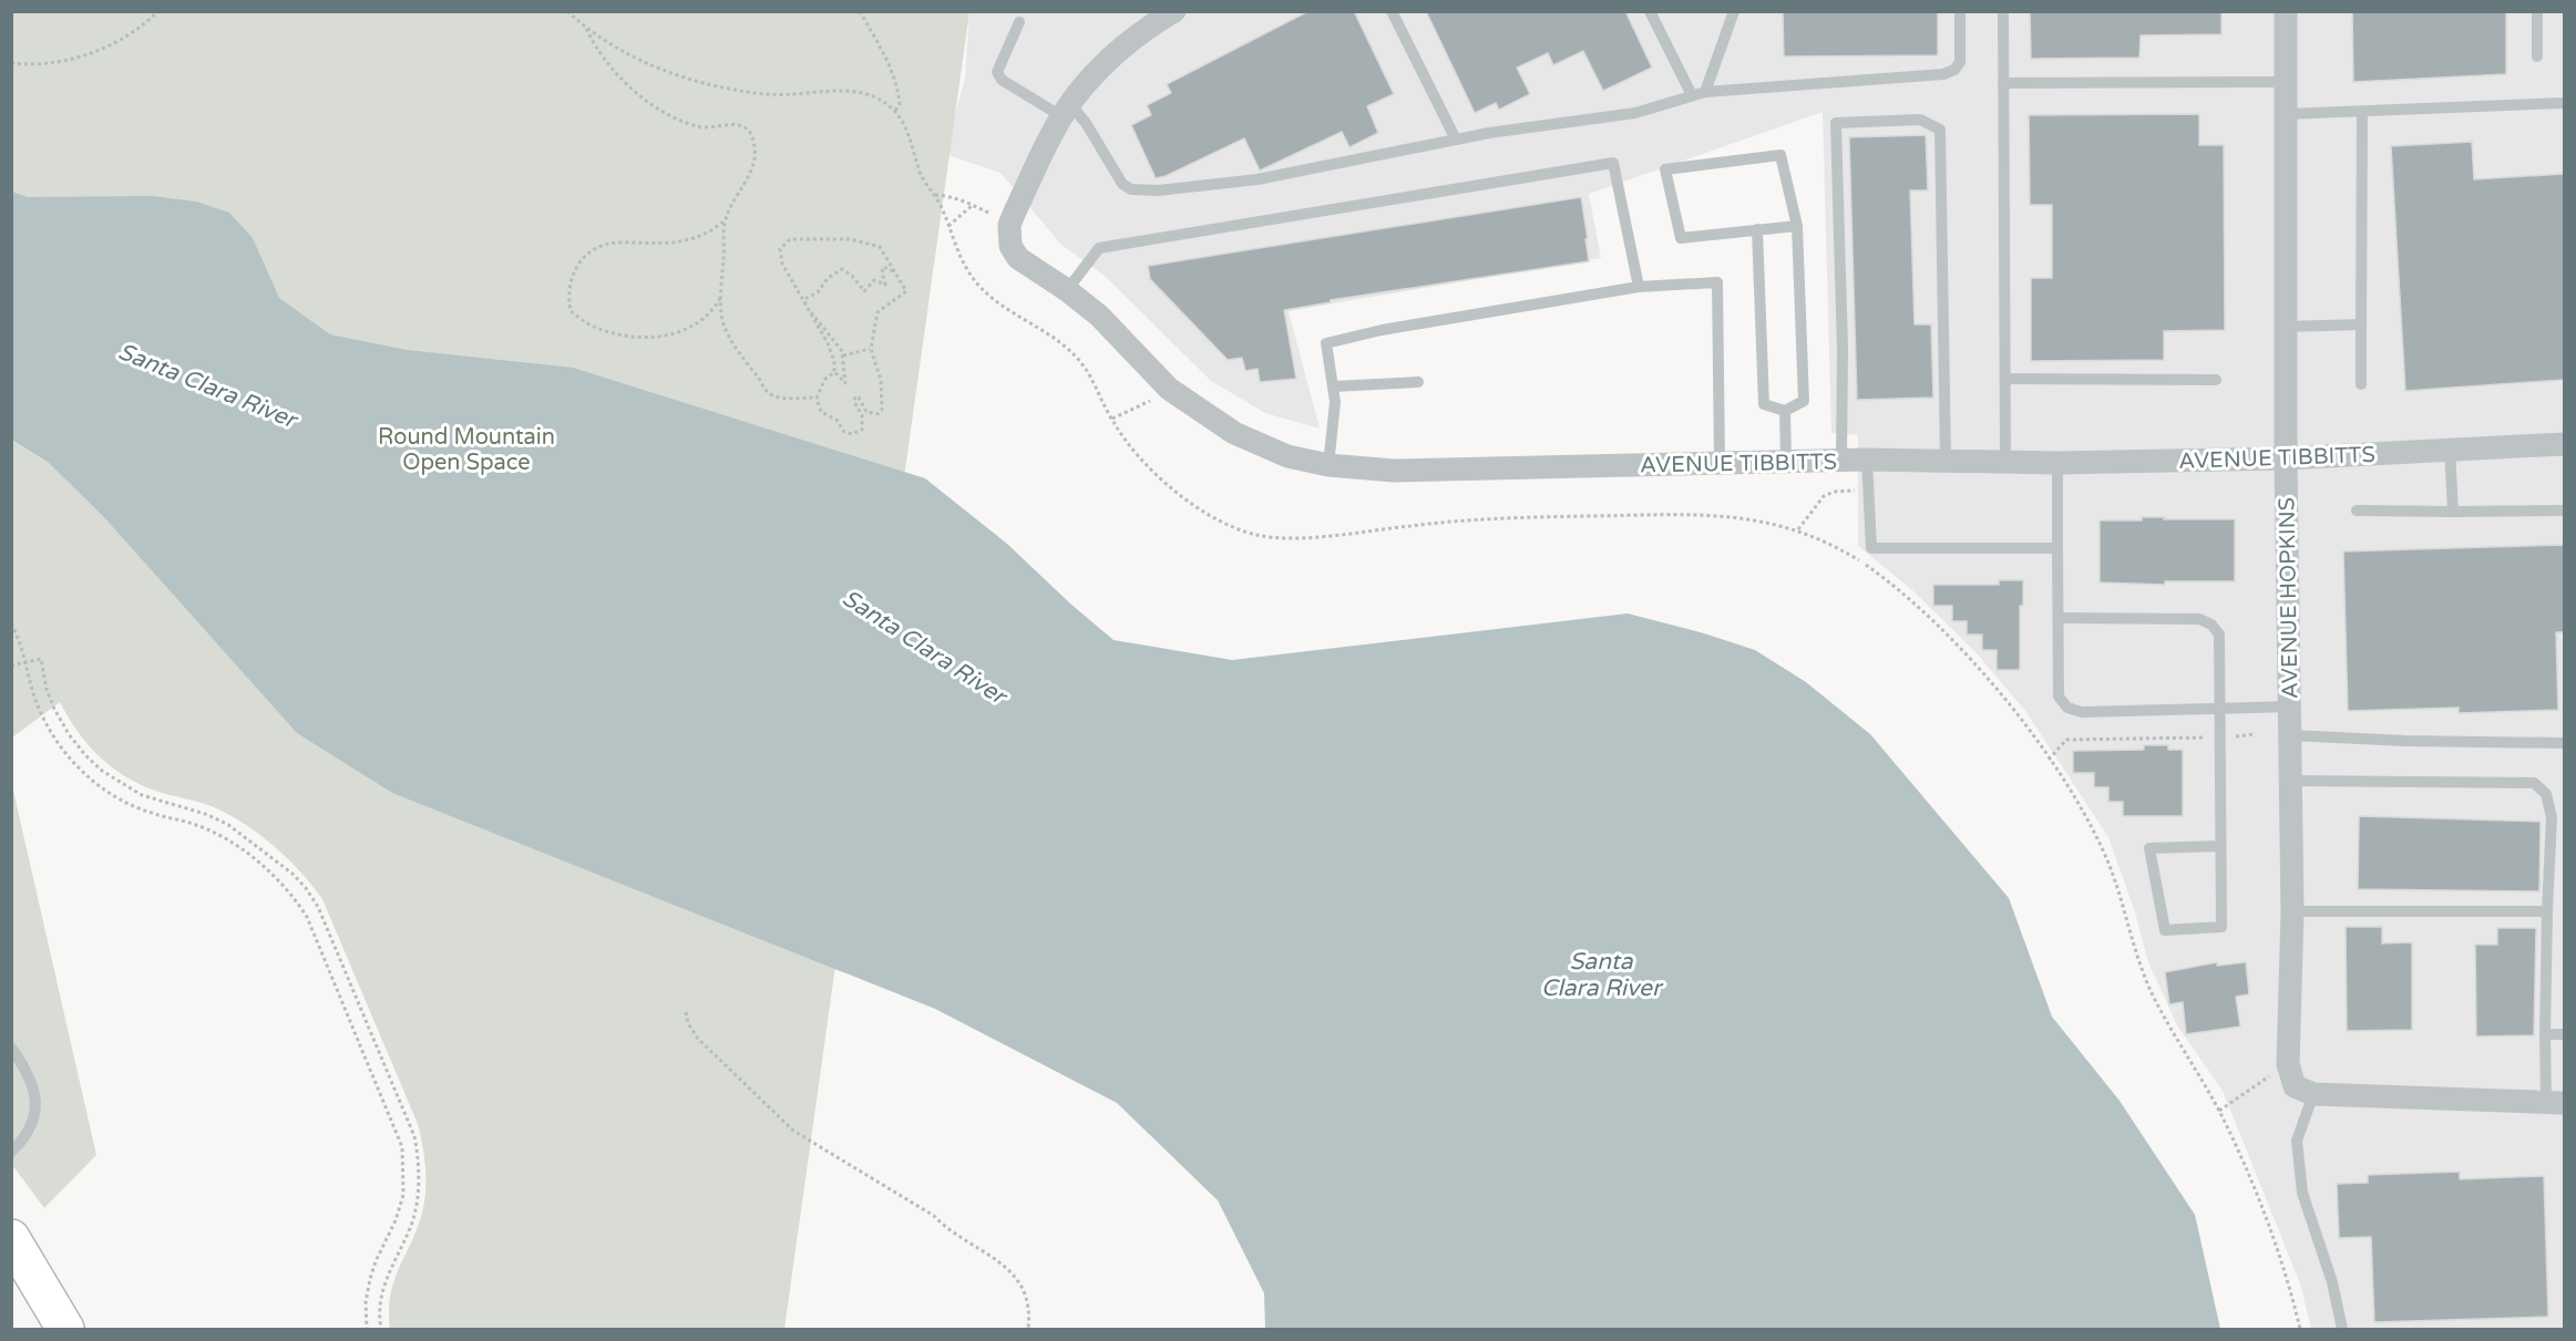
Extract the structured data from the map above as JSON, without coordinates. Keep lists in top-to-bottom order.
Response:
{
  "streets": {
    "street": ["AVENUE TIBBITTS", "AVENUE HOPKINS"]
  },
  "crossings": [
    ["AVENUE TIBBITTS", "AVENUE HOPKINS"]
  ],
  "water": ["Santa Clara River"],
  "parks": ["Round Mountain Open Space"]
}
